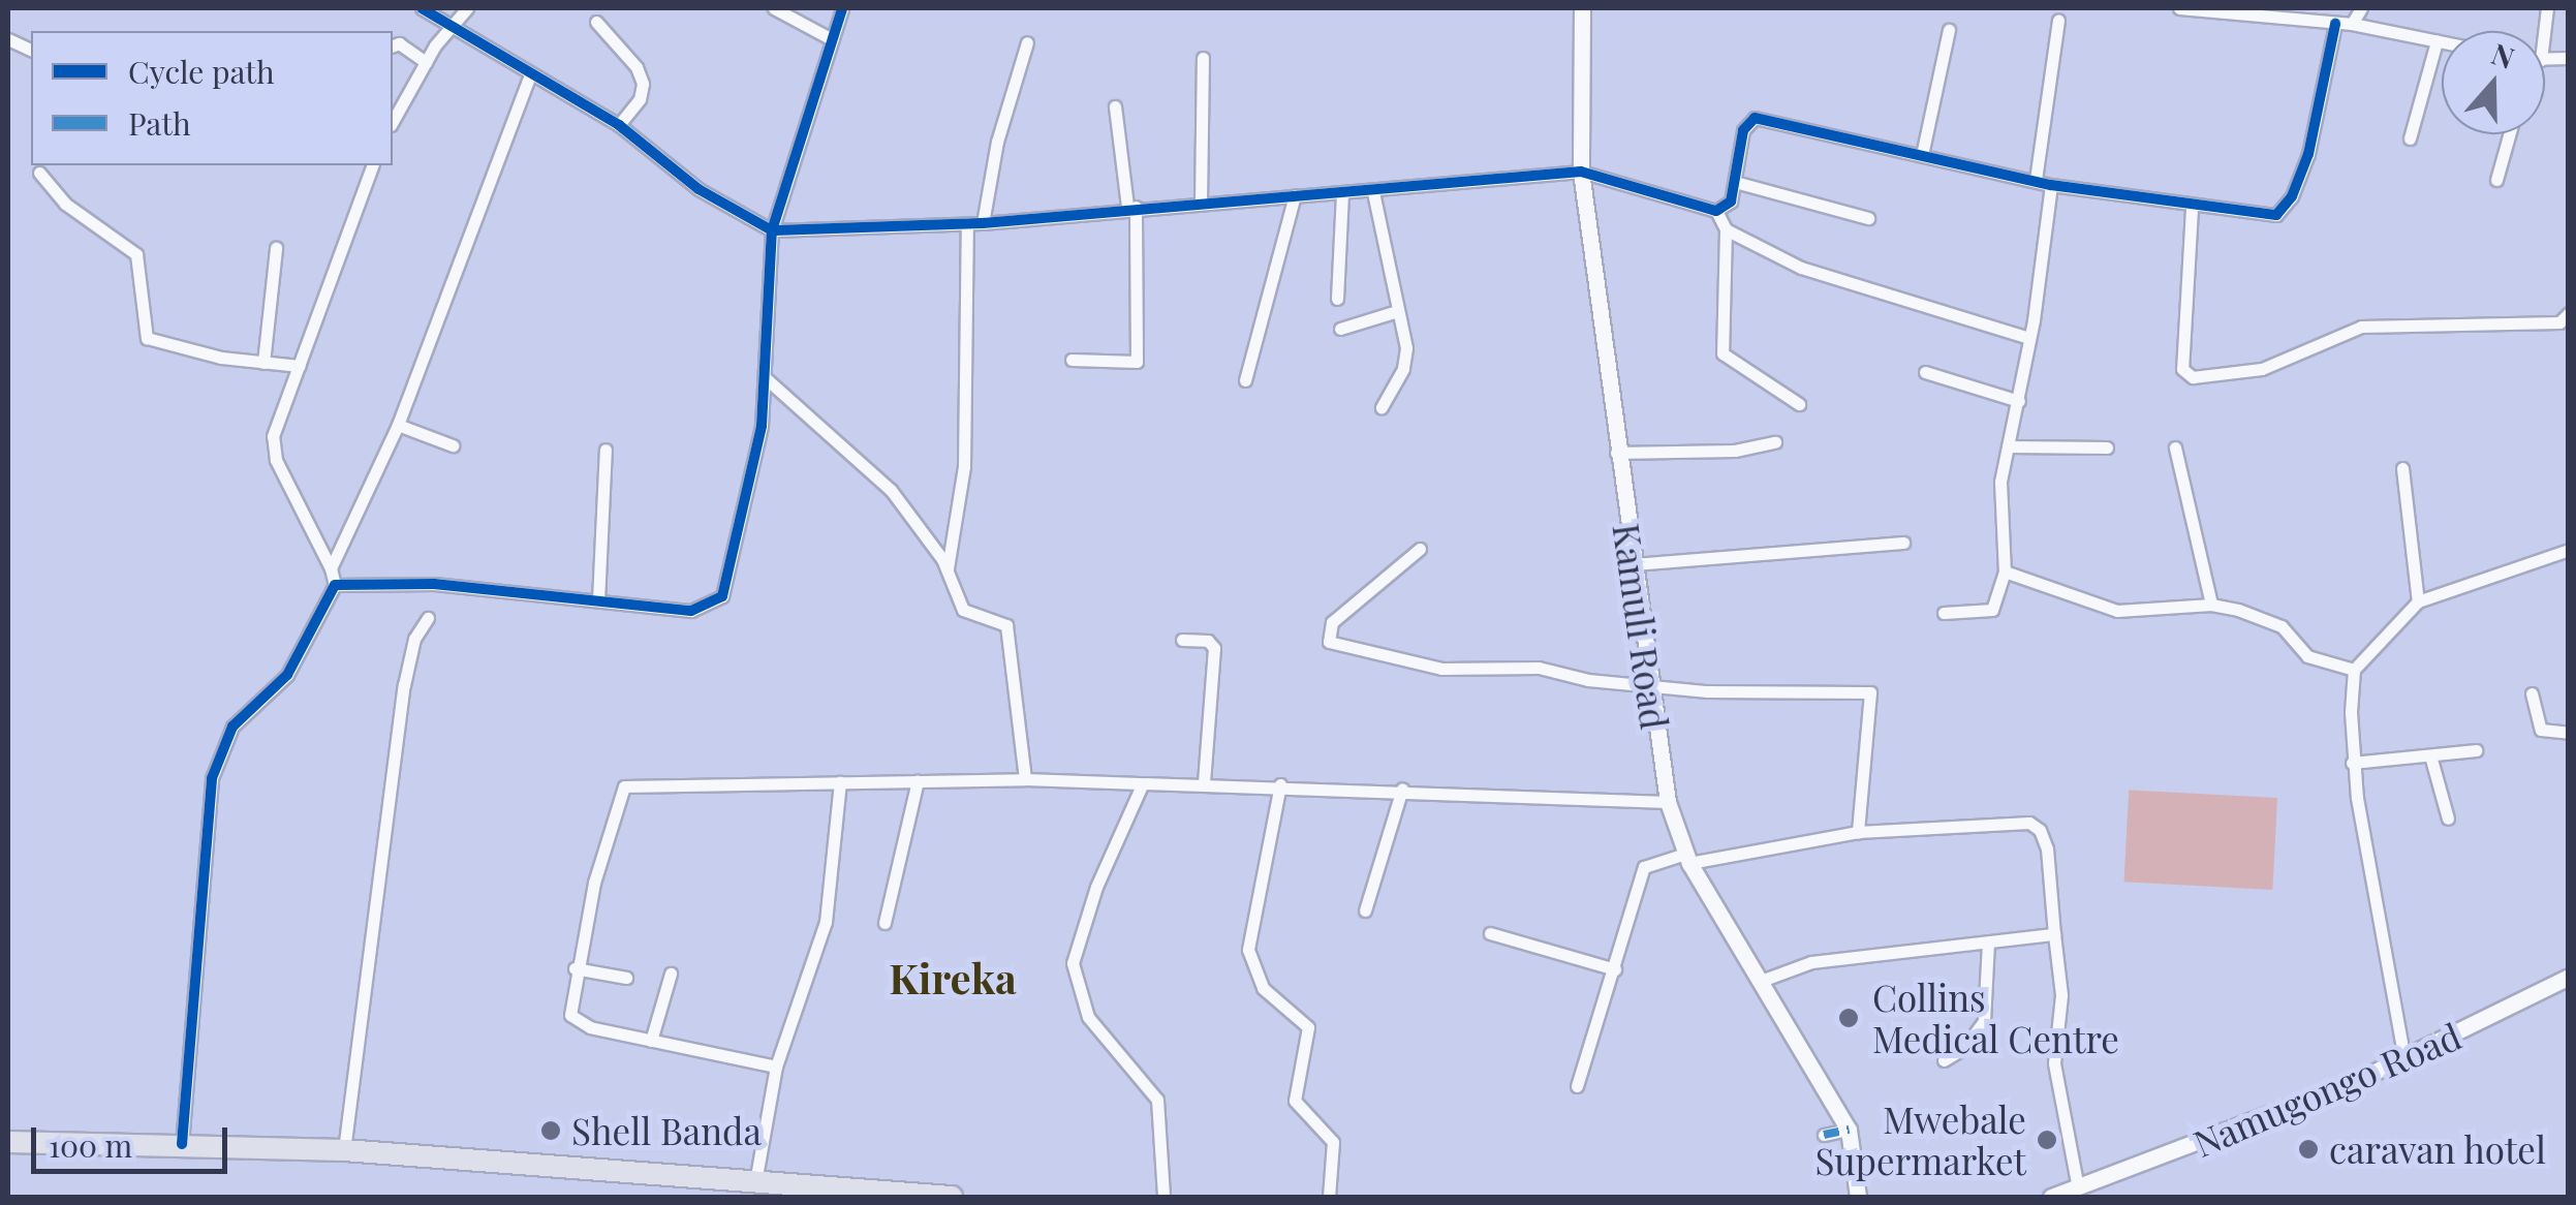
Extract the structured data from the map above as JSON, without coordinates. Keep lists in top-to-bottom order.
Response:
{
  "streets": {
    "street": ["Kamuli Road", "Namugongo Road"]
  },
  "districts": ["Kireka"],
  "places": [
    "Collins Medical Centre",
    "Shell Banda",
    "Mwebale Supermarket",
    "caravan hotel"
  ],
  "legend": ["Cycle path", "Path"],
  "scale_bar": "100 m",
  "north": "top"
}
